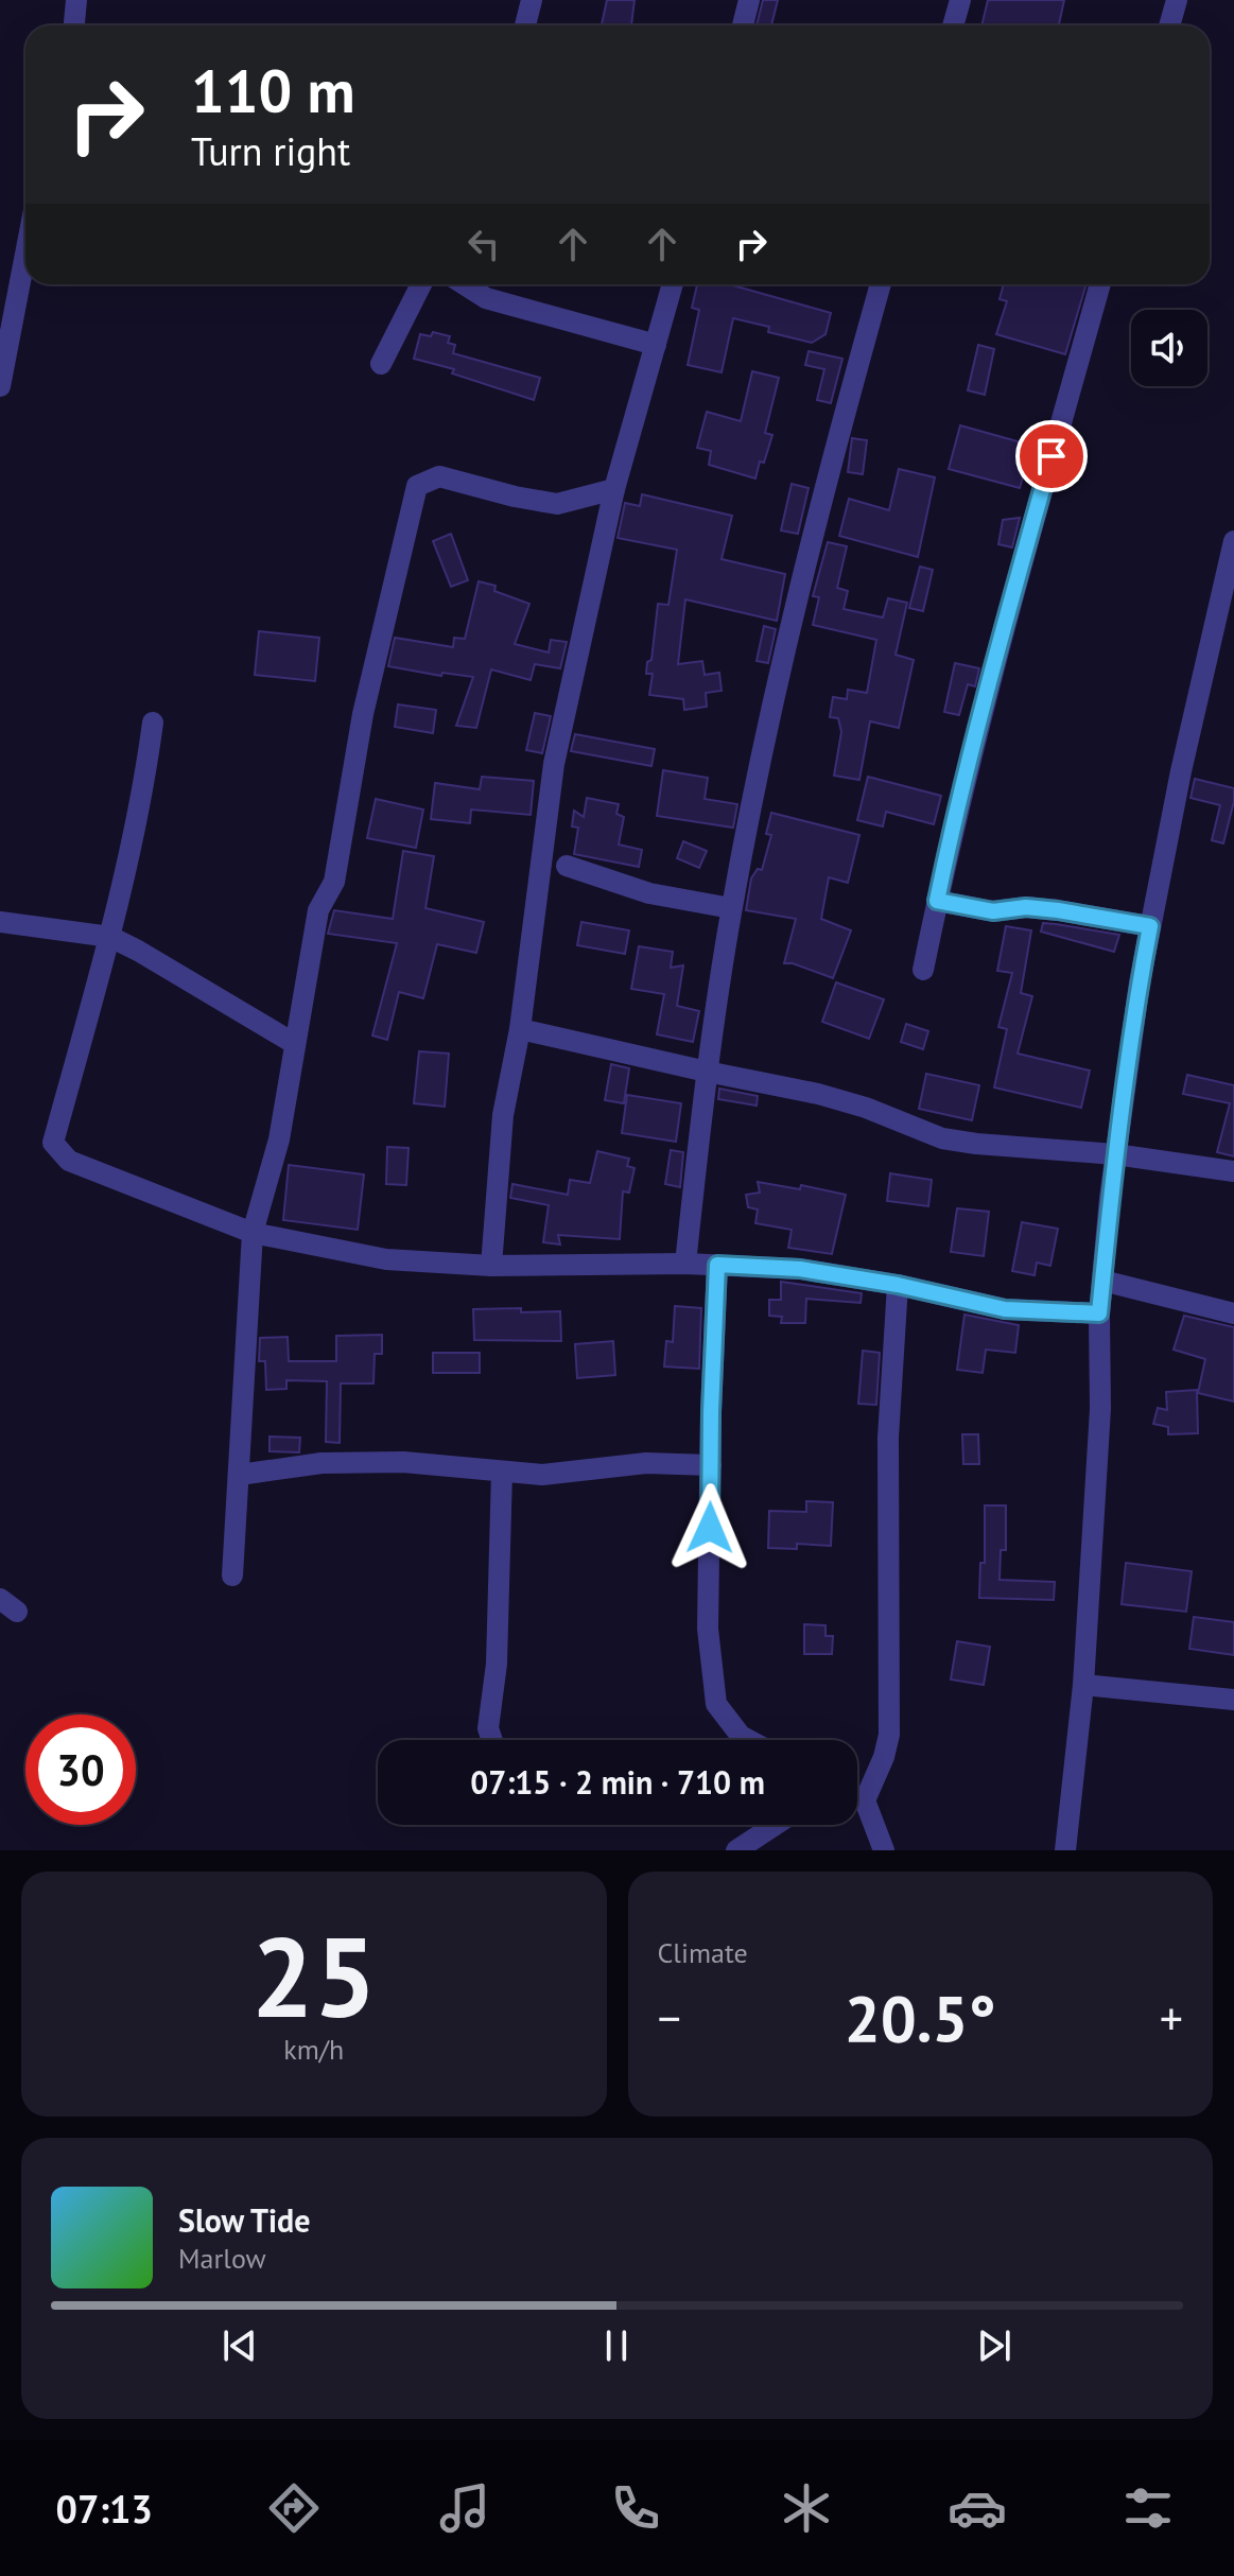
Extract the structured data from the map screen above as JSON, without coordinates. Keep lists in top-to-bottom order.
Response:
{
  "page": {
    "turn": ["110 m", "Turn right"],
    "limit": "30",
    "trip": "07:15 · 2 min · 710 m",
    "tile": [
      ["25", "km/h"],
      "Climate"
    ],
    "heat": ["−", "20.5°", "+"],
    "song": ["Slow Tide", "Marlow"],
    "tabs": "07:13"
  }
}
